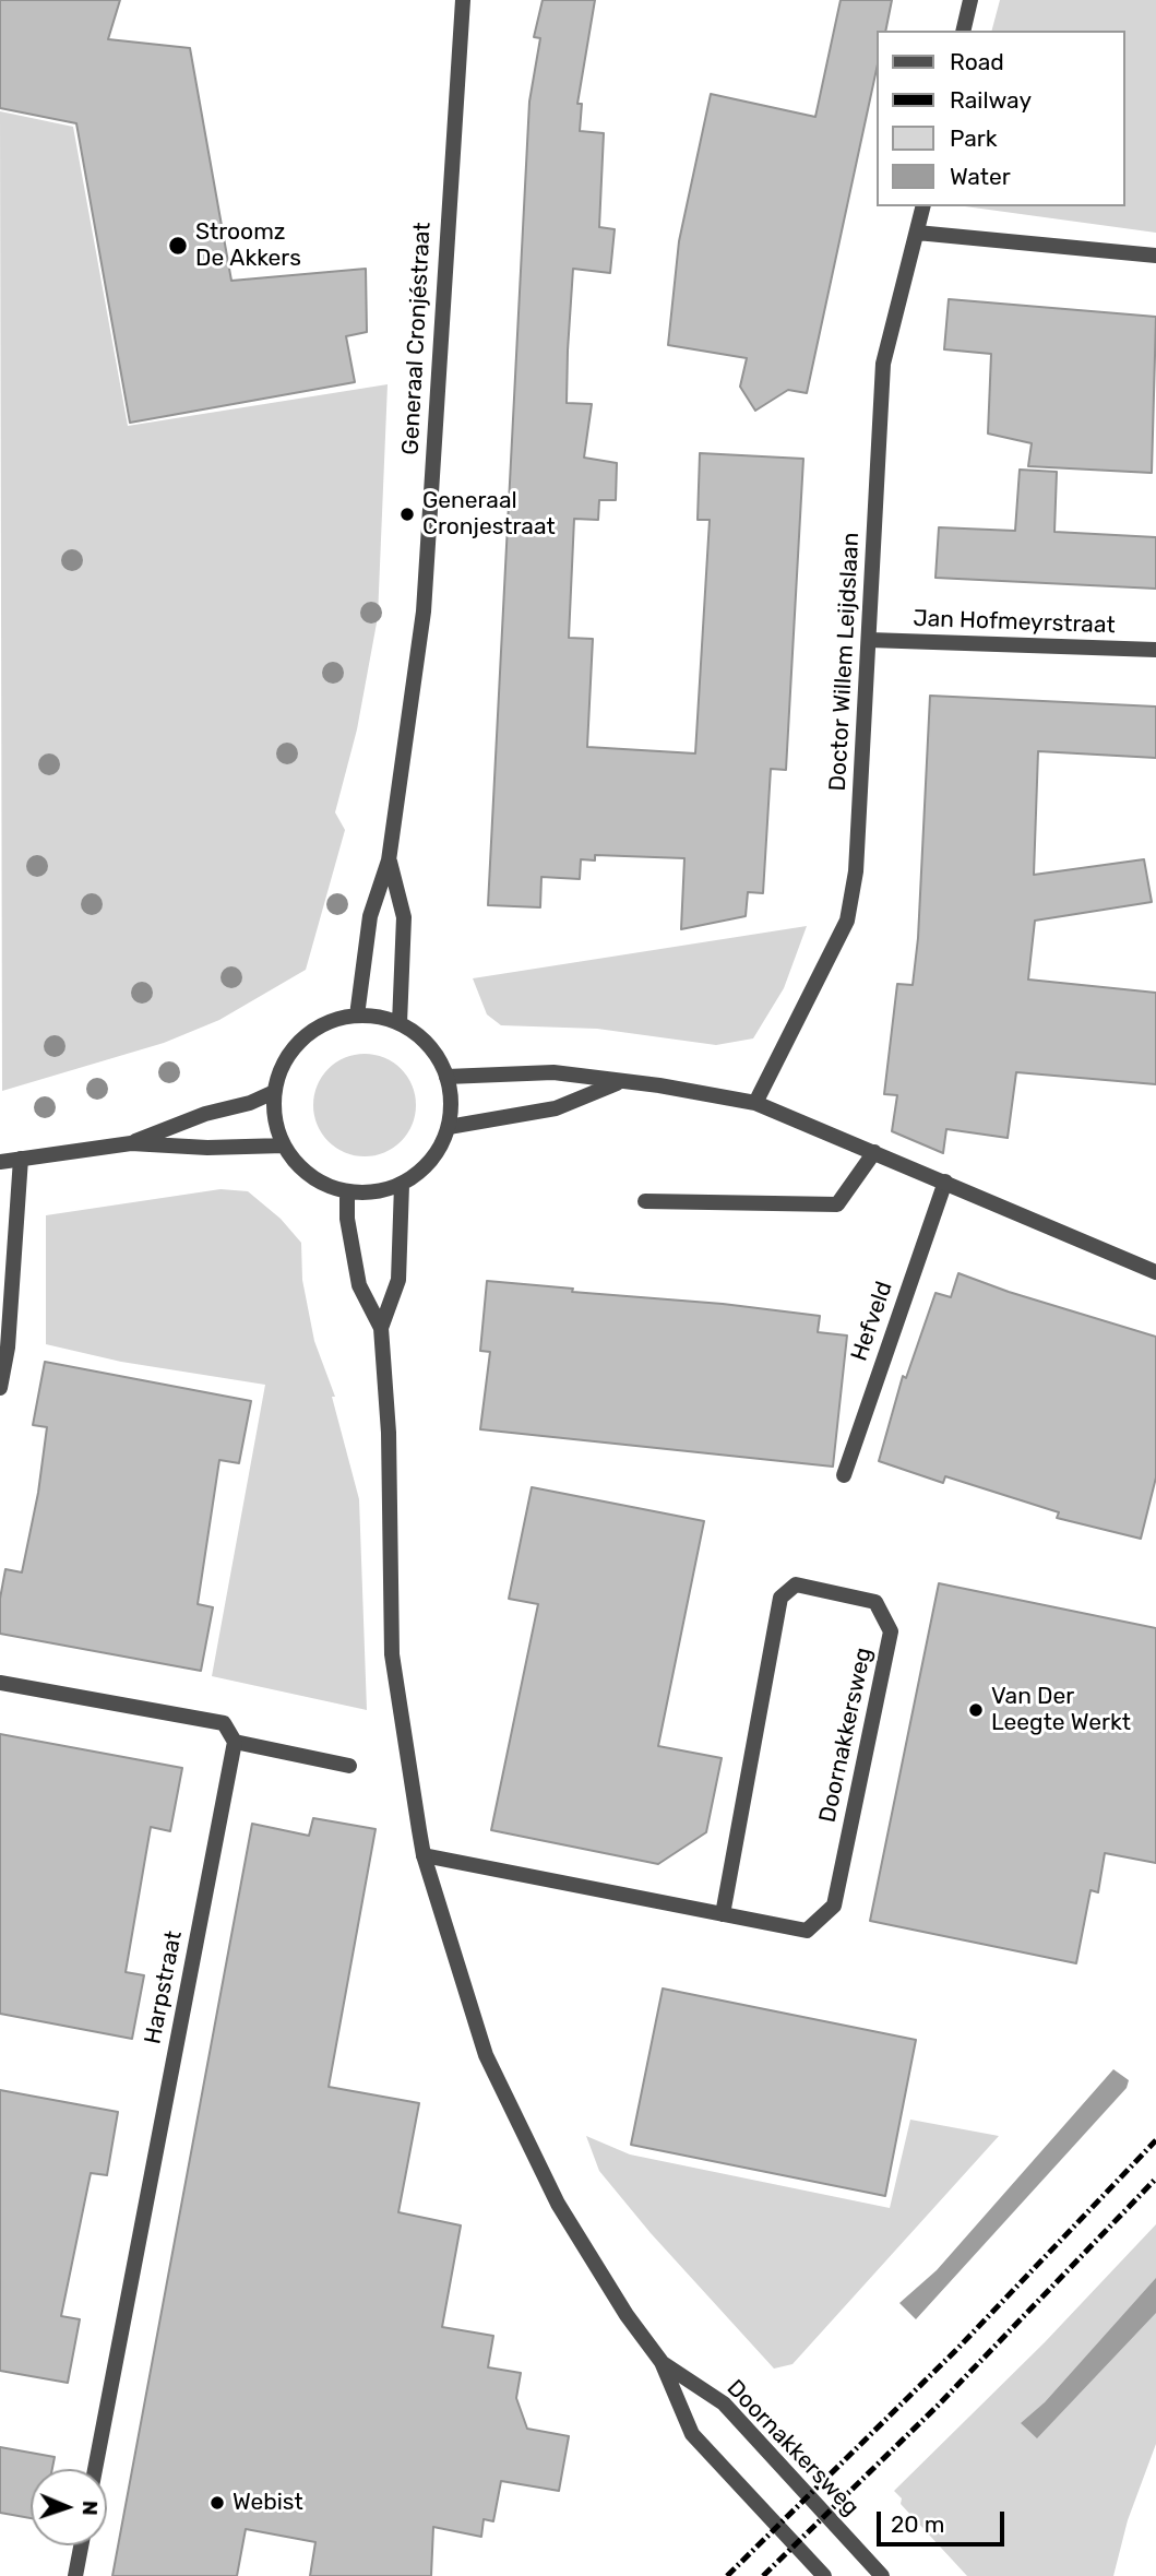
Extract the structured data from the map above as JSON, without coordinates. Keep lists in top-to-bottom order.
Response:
{
  "streets": {
    "street": [
      "Generaal Cronjéstraat",
      "Jan Hofmeyrstraat",
      "Doctor Willem Leijdslaan",
      "Hefveld",
      "Doornakkersweg",
      "Harpstraat"
    ]
  },
  "crossings": [
    ["Generaal Cronjéstraat", "Doornakkersweg"],
    ["Jan Hofmeyrstraat", "Doctor Willem Leijdslaan"]
  ],
  "places": [
    "Stroomz De Akkers",
    "Generaal Cronjestraat",
    "Van Der Leegte Werkt",
    "Webist"
  ],
  "legend": [
    "Road",
    "Railway",
    "Park",
    "Water"
  ],
  "scale_bar": "20 m",
  "north": "right"
}
